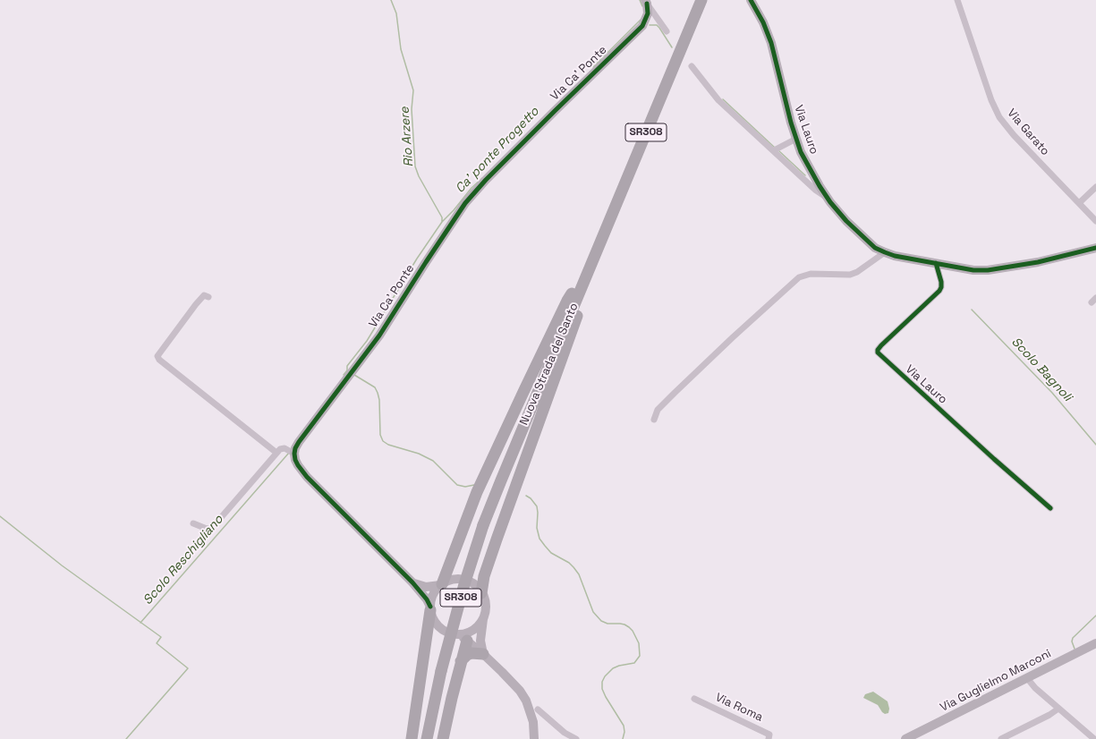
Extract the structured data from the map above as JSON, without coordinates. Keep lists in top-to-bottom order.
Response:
{
  "streets": {
    "highway": ["SR308", "Nuova Strada del Santo"],
    "street": [
      "Via Ca' Ponte",
      "Via Lauro",
      "Via Garato",
      "Via Guglielmo Marconi",
      "Via Roma"
    ]
  },
  "water": [
    "Rio Arzere",
    "Ca' ponte Progetto",
    "Scolo Bagnoli",
    "Scolo Reschigliano"
  ]
}
